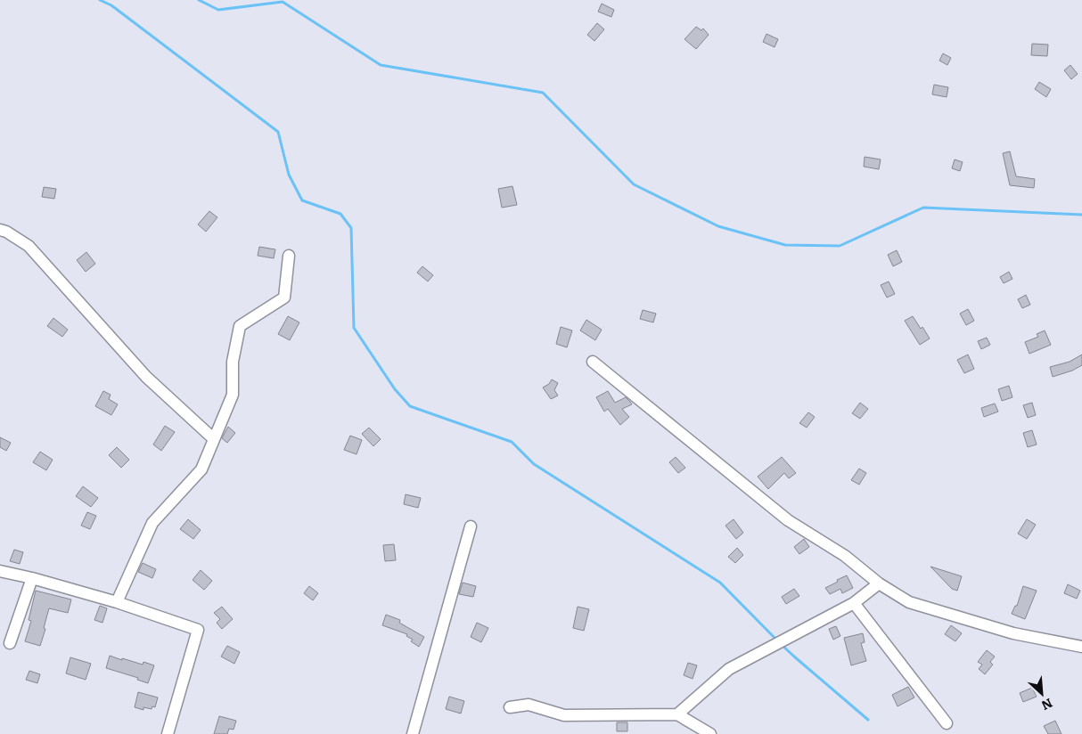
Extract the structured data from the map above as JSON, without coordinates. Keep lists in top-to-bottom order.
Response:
{
  "north": "bottom right"
}
